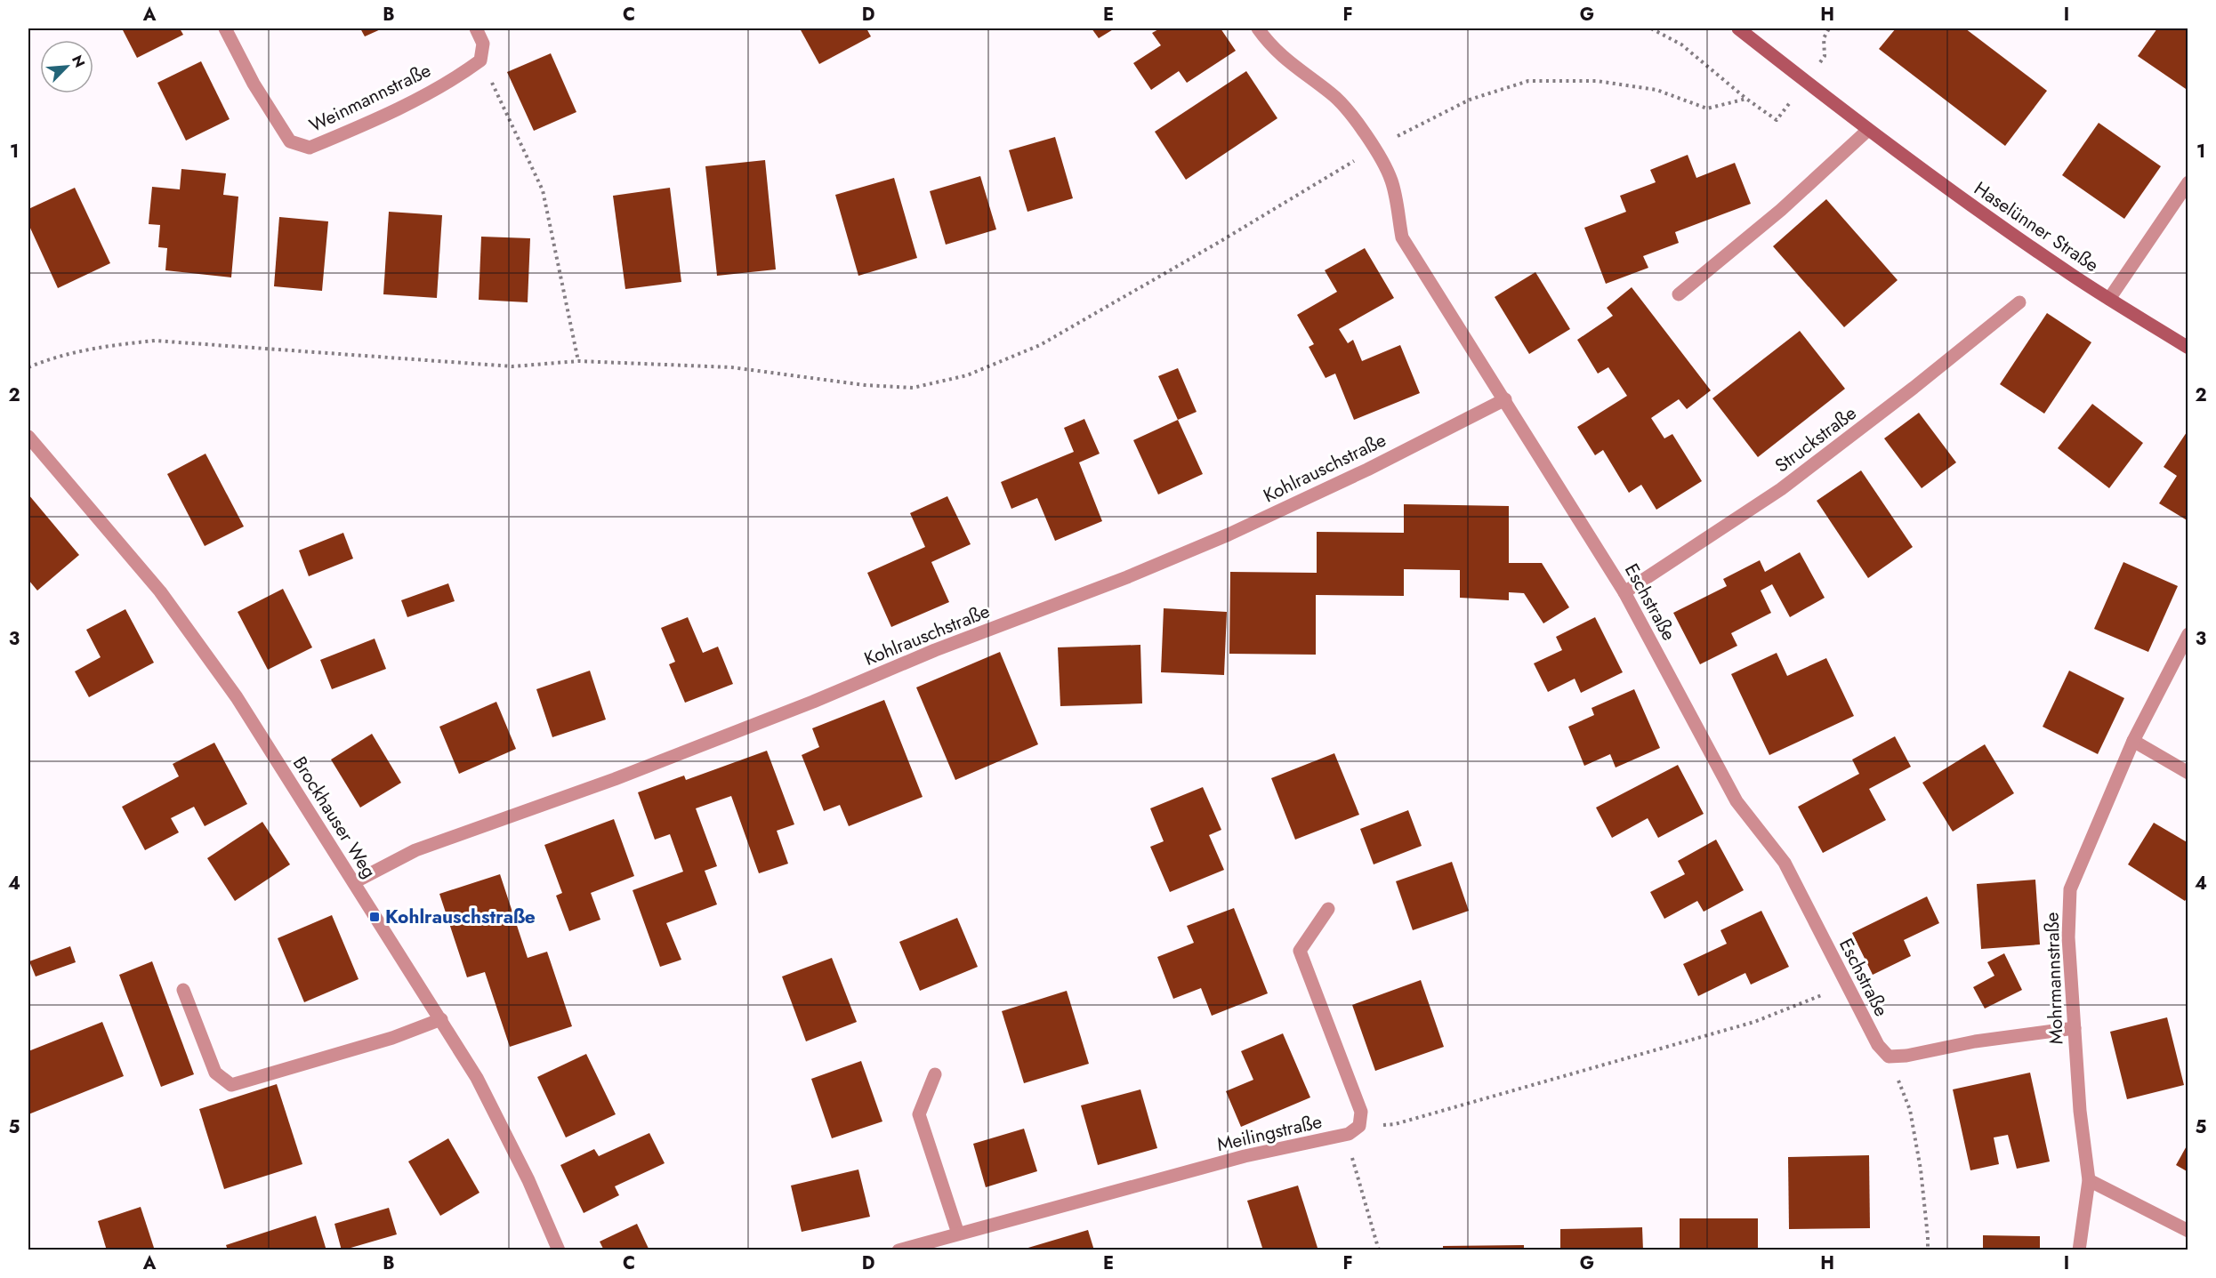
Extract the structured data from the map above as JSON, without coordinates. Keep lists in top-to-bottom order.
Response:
{
  "streets": {
    "street": [
      "Weinmannstraße",
      "Haselünner Straße",
      "Struckstraße",
      "Kohlrauschstraße",
      "Eschstraße",
      "Brockhauser Weg",
      "Mohrmannstraße",
      "Meilingstraße"
    ]
  },
  "crossings": [
    ["Struckstraße", "Eschstraße"],
    ["Kohlrauschstraße", "Eschstraße"],
    ["Kohlrauschstraße", "Brockhauser Weg"]
  ],
  "places": {
    "transit": ["Kohlrauschstraße"]
  },
  "north": "top right",
  "grid": {
    "columns": [
      "A",
      "B",
      "C",
      "D",
      "E",
      "F",
      "G",
      "H",
      "I"
    ],
    "rows": [
      "1",
      "2",
      "3",
      "4",
      "5"
    ]
  }
}
